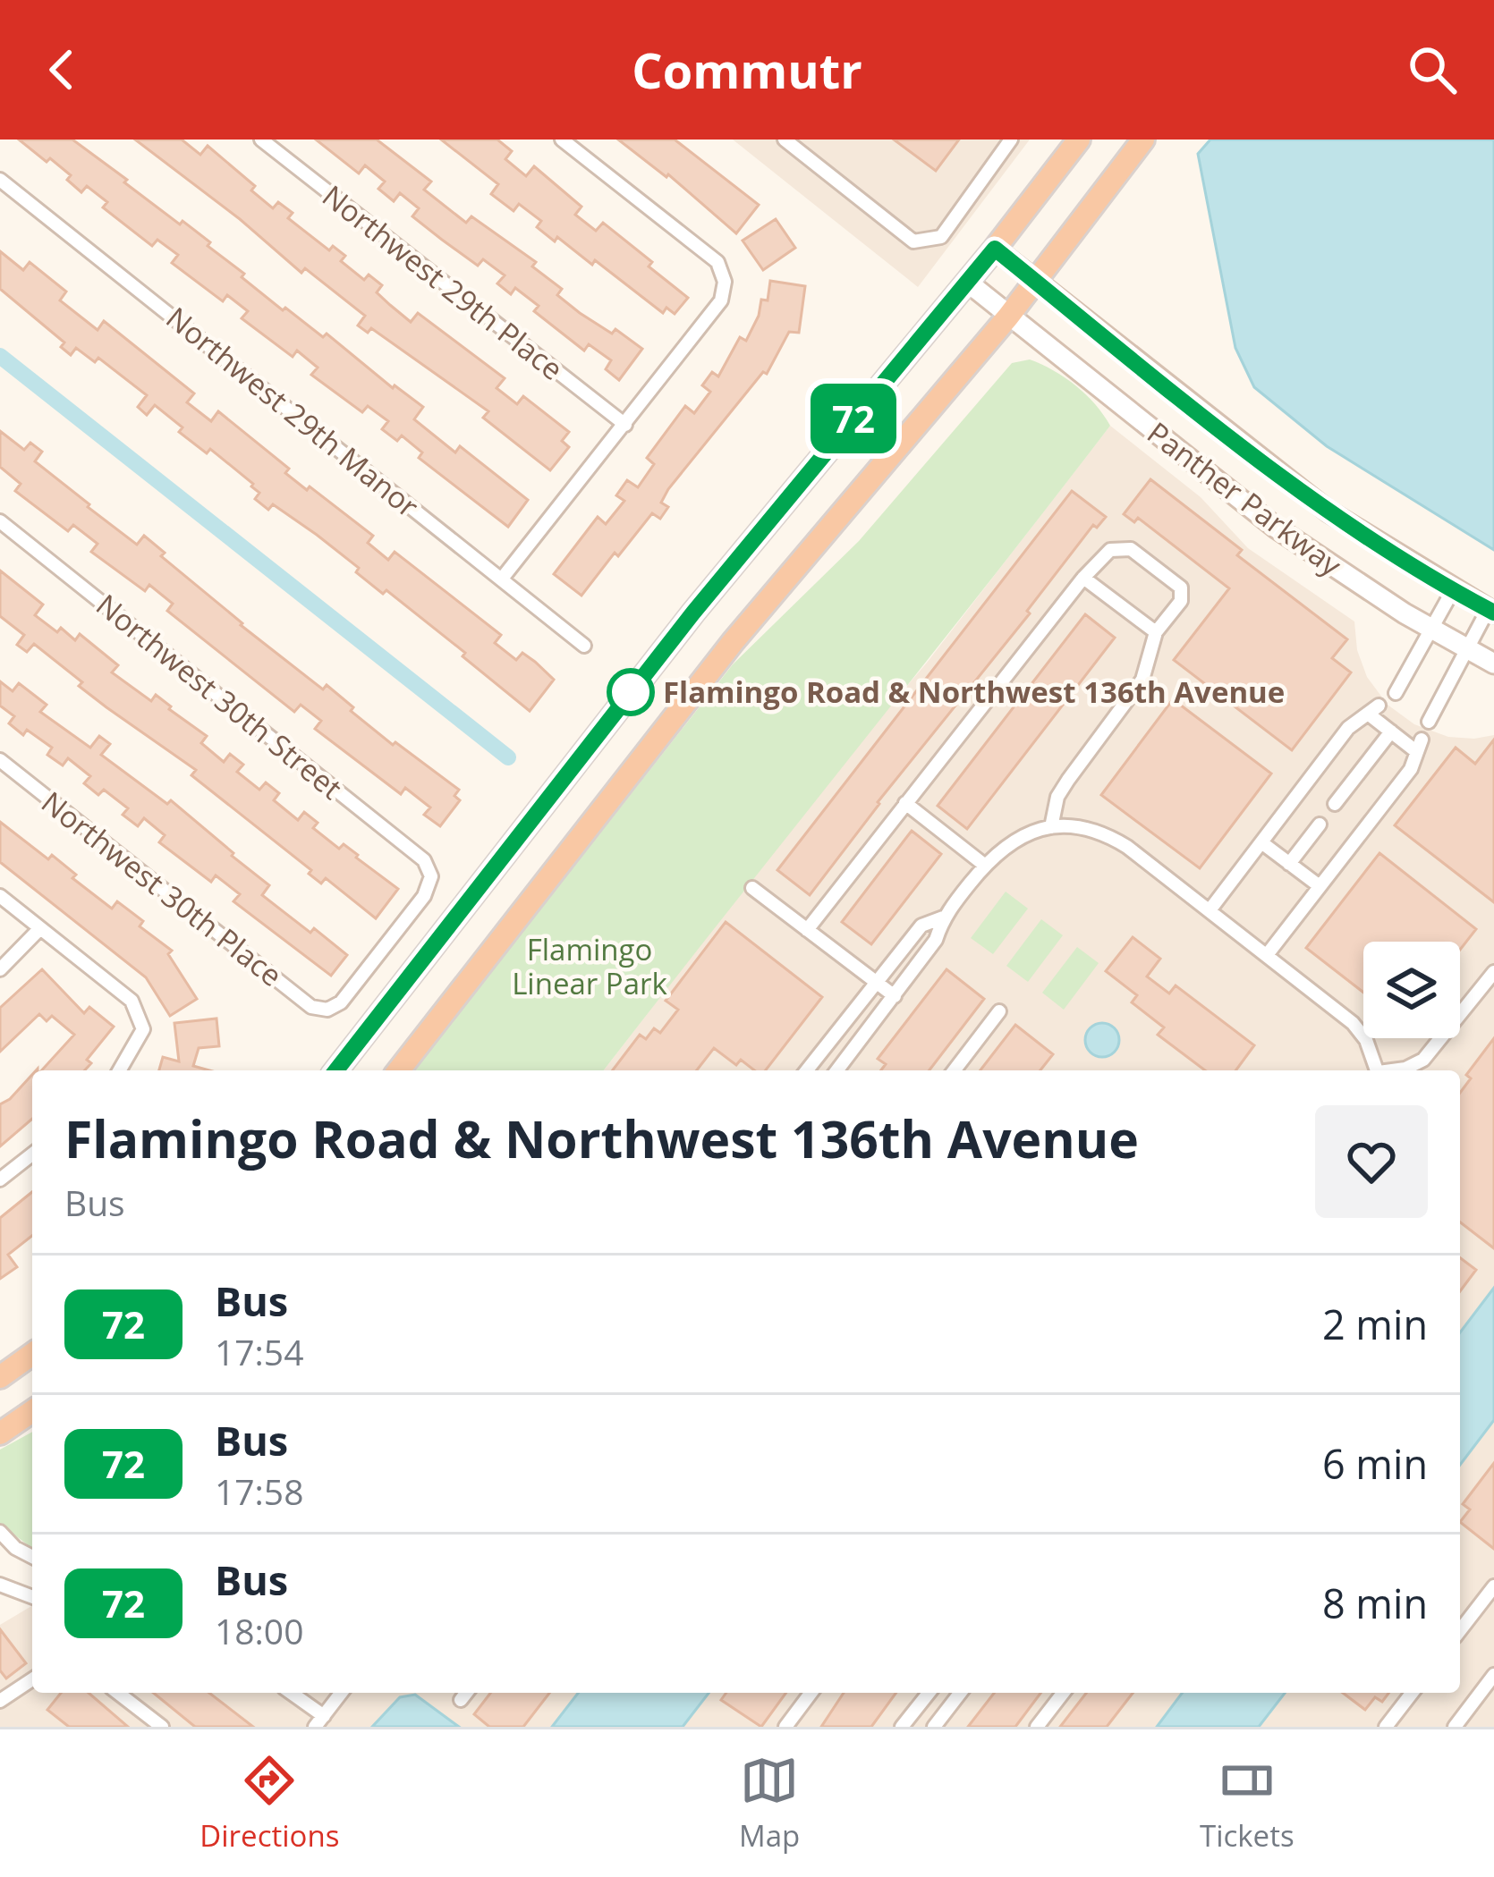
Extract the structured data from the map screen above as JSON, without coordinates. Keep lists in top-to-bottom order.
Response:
{
  "streets": {
    "main road": ["Panther Parkway"],
    "street": [
      "Northwest 29th Place",
      "Northwest 29th Manor",
      "Northwest 30th Street",
      "Northwest 30th Place"
    ]
  },
  "crossings": [
    ["Northwest 30th Street", "Northwest 30th Place"]
  ],
  "parks": ["Flamingo Linear Park"],
  "places": ["Flamingo Road & Northwest 136th Avenue"],
  "lines": ["bus line 72"],
  "page": {
    "header": "Commutr",
    "on_map": "72",
    "heading": ["Flamingo Road & Northwest 136th Avenue", "Bus"],
    "list": [
      {
        "mark": "72",
        "name": "Bus",
        "note": "17:54",
        "value": "2 min"
      },
      {
        "mark": "72",
        "name": "Bus",
        "note": "17:58",
        "value": "6 min"
      },
      {
        "mark": "72",
        "name": "Bus",
        "note": "18:00",
        "value": "8 min"
      }
    ],
    "tabs": ["Directions", "Map", "Tickets"]
  }
}
